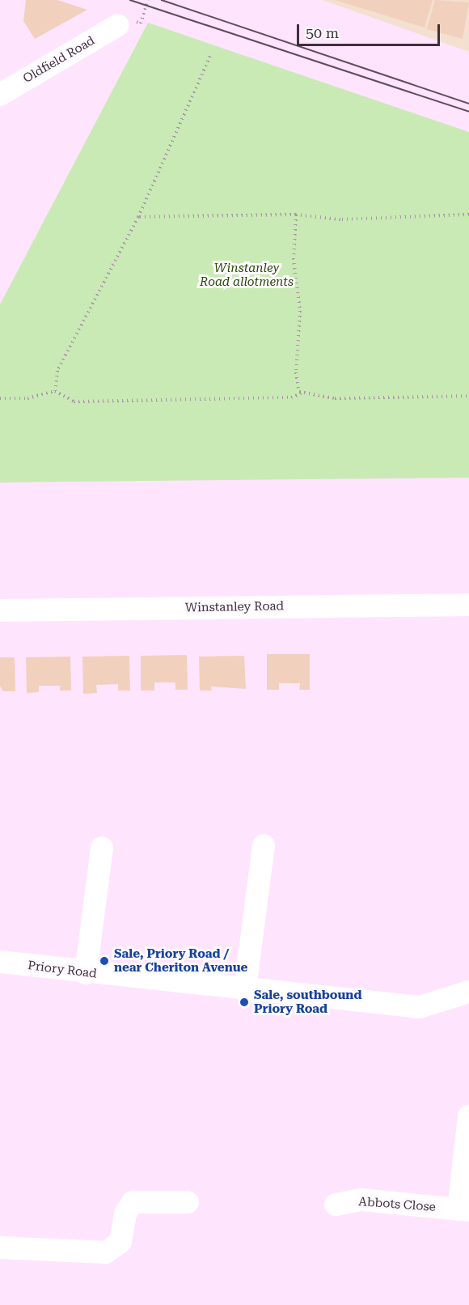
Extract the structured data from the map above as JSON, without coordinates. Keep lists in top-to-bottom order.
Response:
{
  "streets": {
    "street": [
      "Oldfield Road",
      "Winstanley Road",
      "Priory Road",
      "Abbots Close"
    ]
  },
  "parks": ["Winstanley Road allotments"],
  "places": ["Sale, Priory Road / near Cheriton Avenue", "Sale, southbound Priory Road"],
  "scale_bar": "50 m"
}
